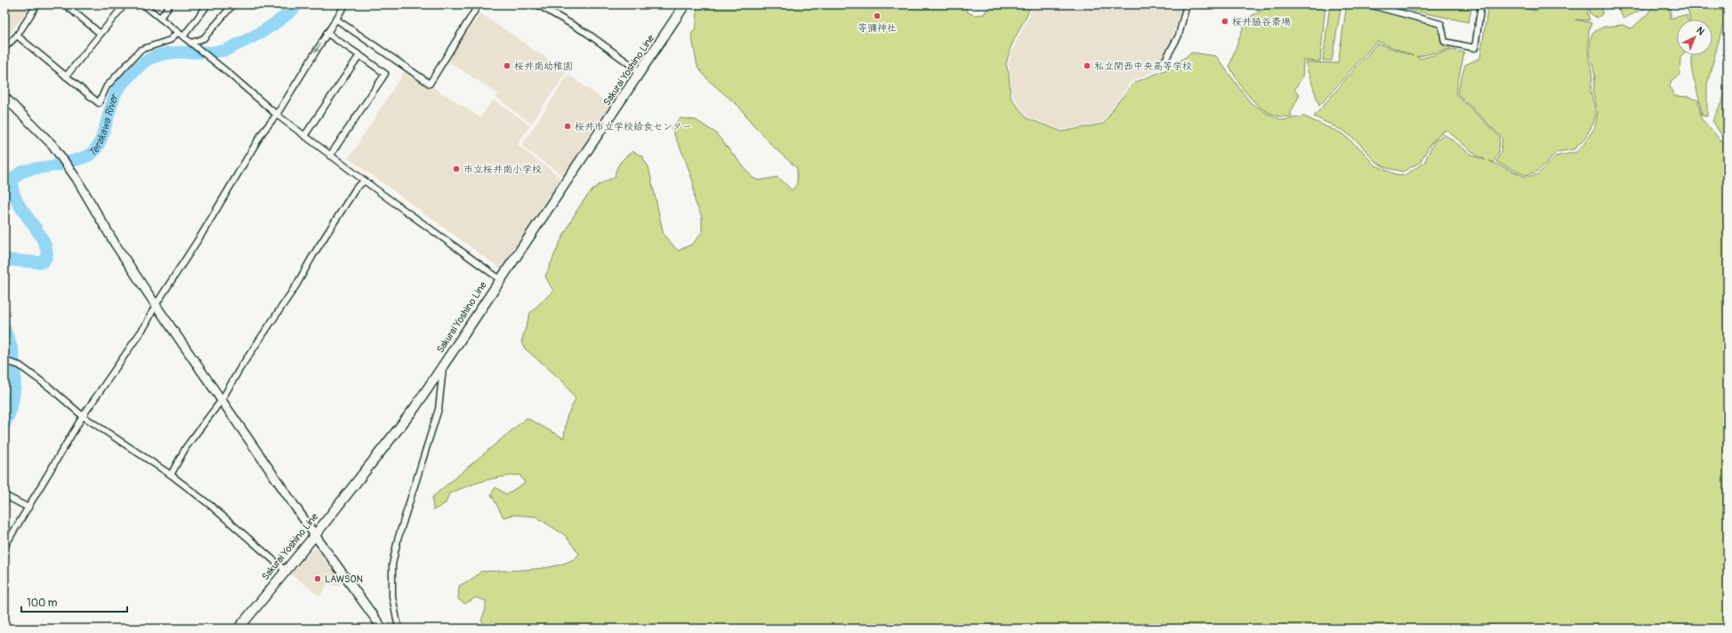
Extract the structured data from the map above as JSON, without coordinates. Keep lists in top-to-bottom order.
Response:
{
  "streets": {
    "main road": ["Sakurai Yoshino Line"]
  },
  "water": ["Terakawa River"],
  "places": [
    "等彌神社",
    "桜井脇谷斎場",
    "桜井南幼稚園",
    "私立関西中央高等学校",
    "桜井市立学校給食センター",
    "市立桜井南小学校",
    "LAWSON"
  ],
  "scale_bar": "100 m",
  "north": "top right"
}
